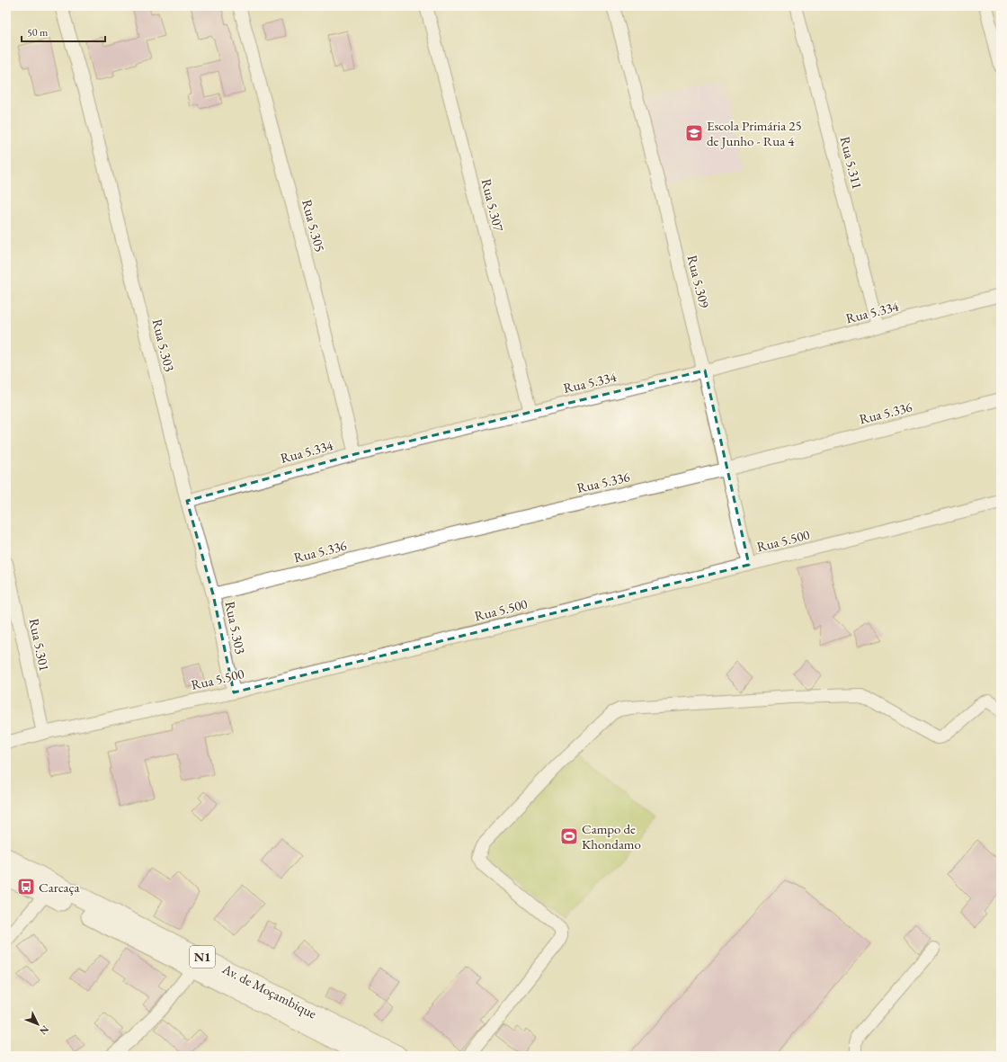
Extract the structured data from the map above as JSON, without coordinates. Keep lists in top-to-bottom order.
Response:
{
  "streets": {
    "highway": ["N1", "Av. de Moçambique"],
    "street": [
      "Rua 5.311",
      "Rua 5.307",
      "Rua 5.305",
      "Rua 5.309",
      "Rua 5.334",
      "Rua 5.303",
      "Rua 5.336",
      "Rua 5.500",
      "Rua 5.301"
    ]
  },
  "crossings": [
    ["Rua 5.311", "Rua 5.334"],
    ["Rua 5.307", "Rua 5.334"],
    ["Rua 5.305", "Rua 5.334"],
    ["Rua 5.309", "Rua 5.334"],
    ["Rua 5.309", "Rua 5.336"],
    ["Rua 5.309", "Rua 5.500"],
    ["Rua 5.334", "Rua 5.303"],
    ["Rua 5.303", "Rua 5.336"],
    ["Rua 5.303", "Rua 5.500"],
    ["Rua 5.500", "Rua 5.301"]
  ],
  "places": {
    "school or university": ["Escola Primária 25 de Junho - Rua 4"],
    "sports": ["Campo de Khondamo"],
    "bus stop": ["Carcaça"]
  },
  "scale_bar": "50 m",
  "north": "bottom right"
}
